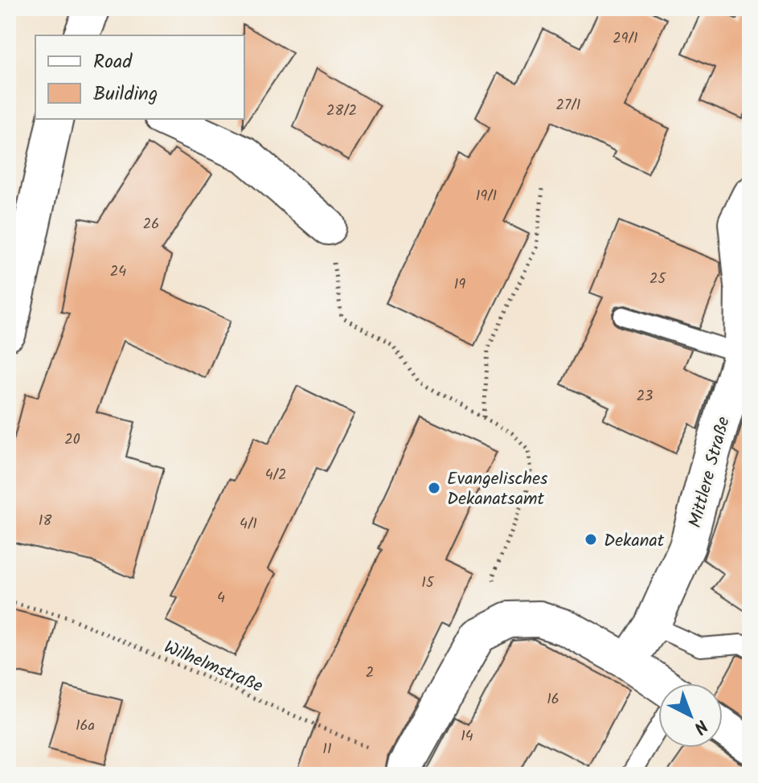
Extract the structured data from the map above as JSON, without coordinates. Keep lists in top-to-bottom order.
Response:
{
  "streets": {
    "street": ["Mittlere Straße"],
    "path": ["Wilhelmstraße"]
  },
  "places": ["Evangelisches Dekanatsamt", "Dekanat"],
  "house_numbers": [
    "29/1",
    "27/1",
    "28/2",
    "19/1",
    "26",
    "24",
    "25",
    "19",
    "23",
    "20",
    "4/2",
    "18",
    "4/1",
    "15",
    "4",
    "2",
    "16",
    "16a",
    "14",
    "11"
  ],
  "legend": ["Road", "Building"],
  "north": "bottom right"
}
